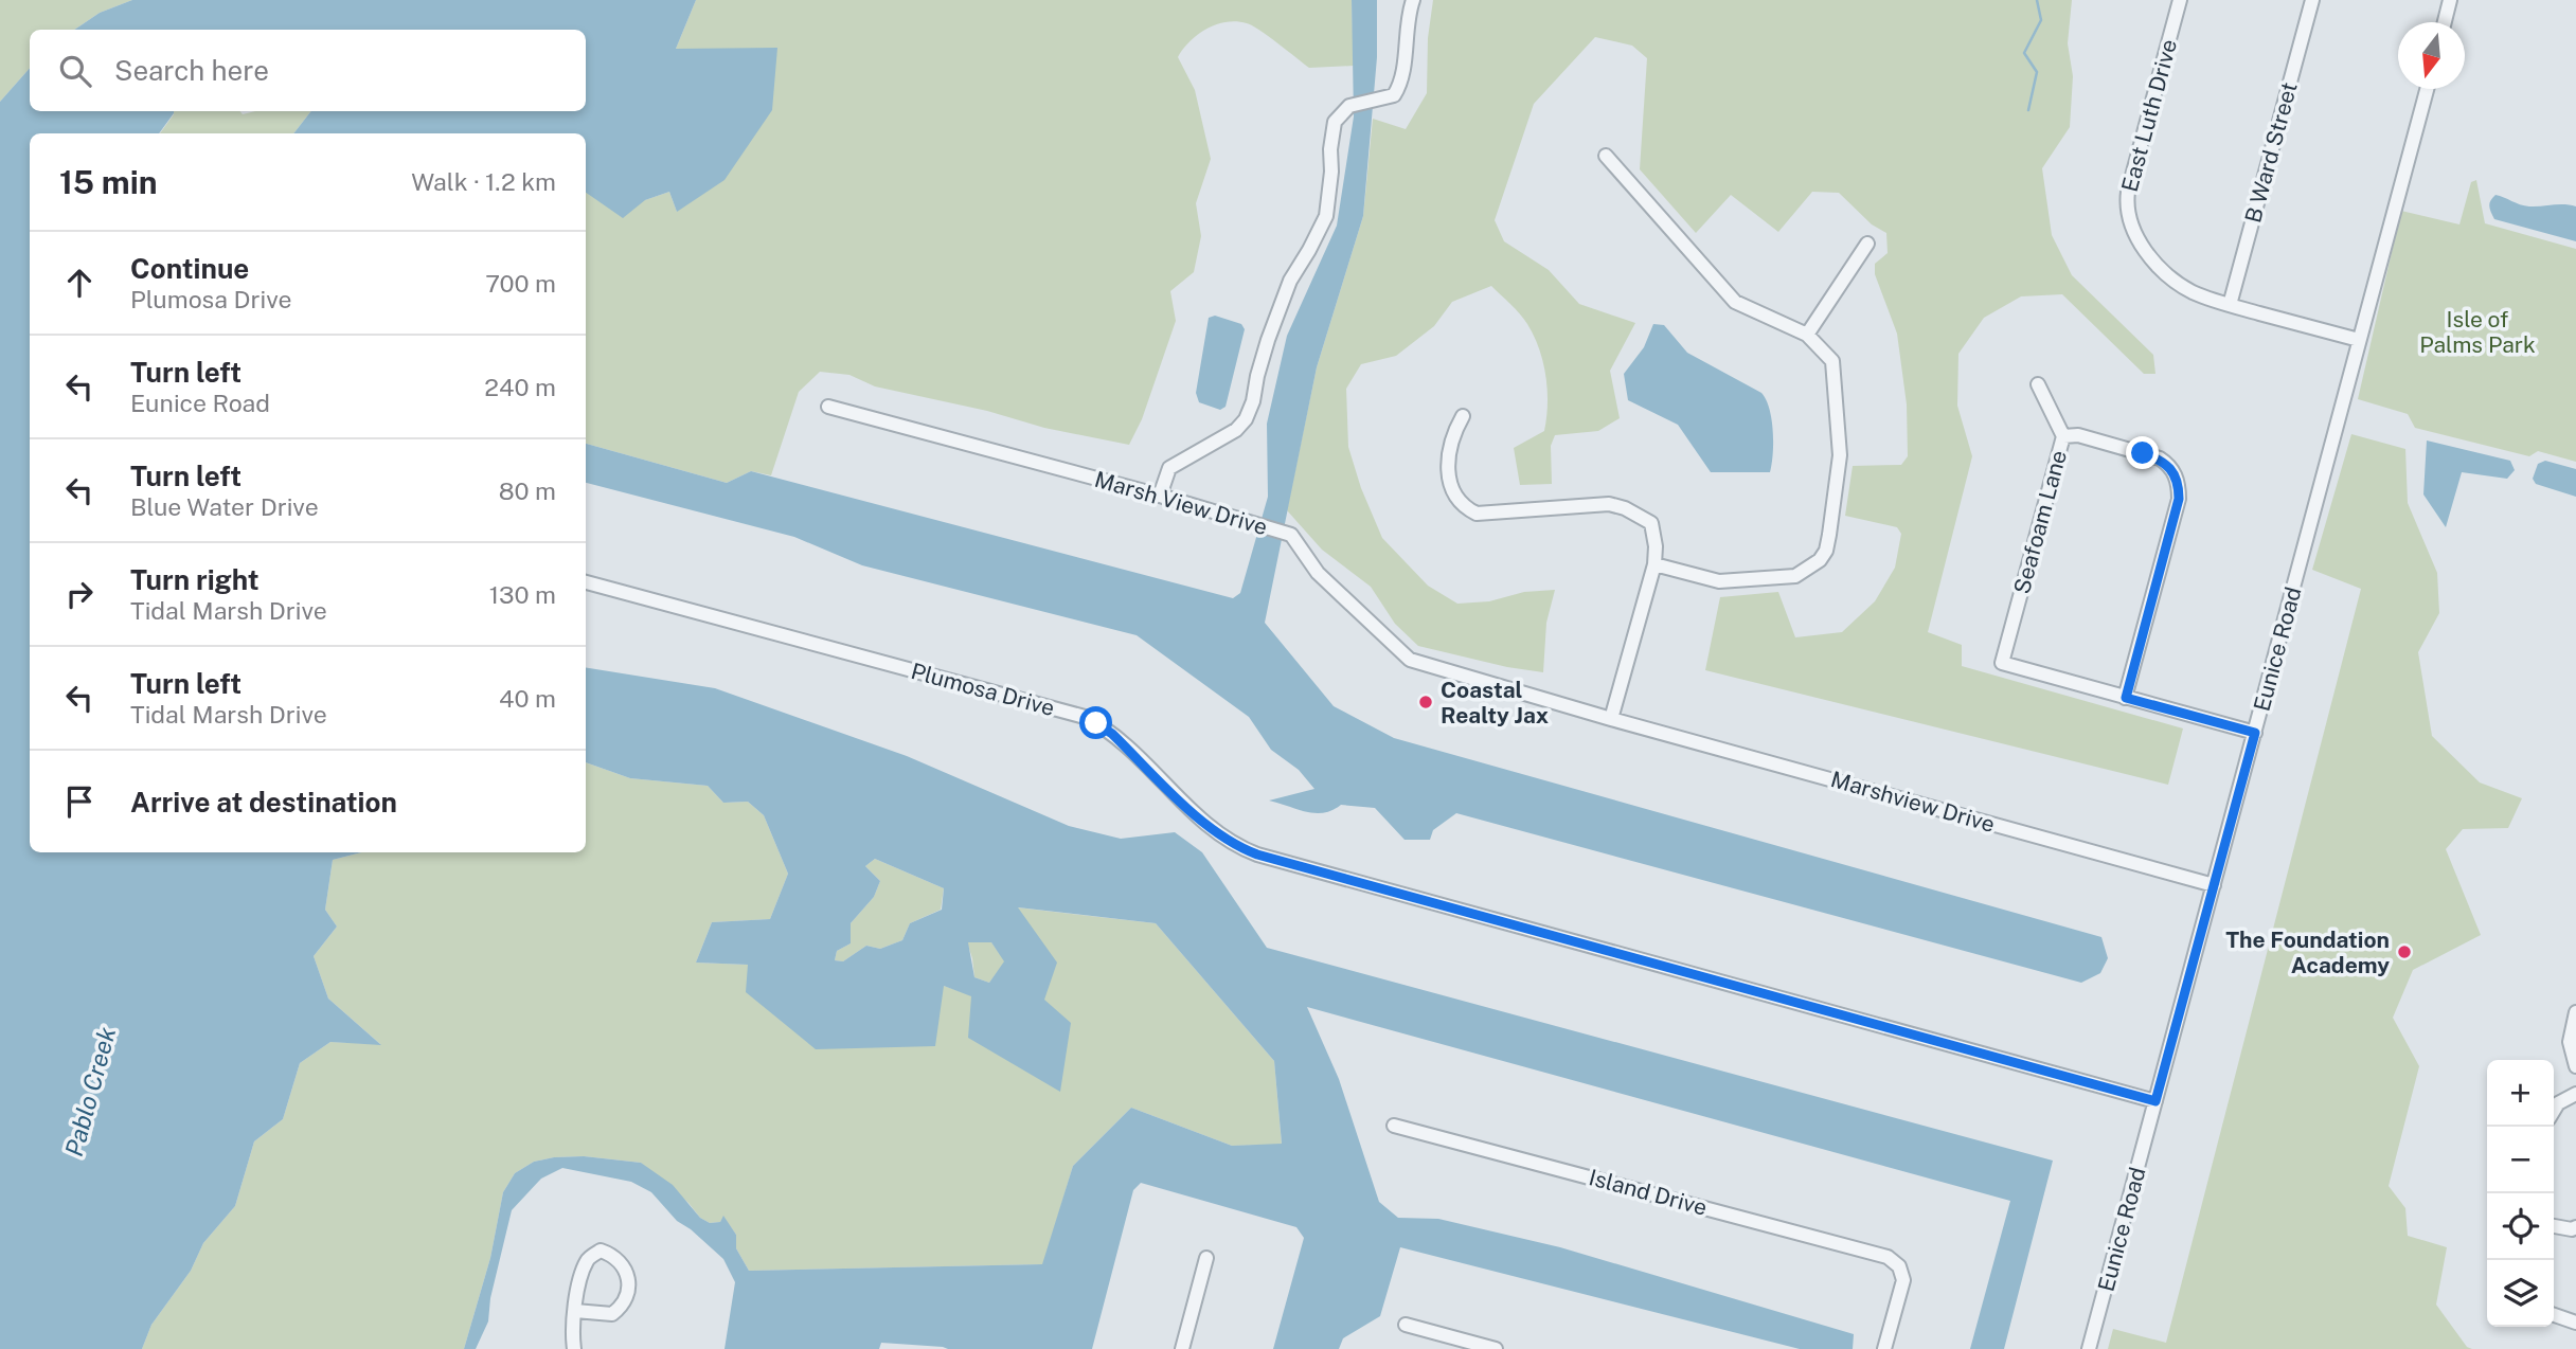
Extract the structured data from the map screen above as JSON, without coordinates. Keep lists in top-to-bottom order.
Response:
{
  "streets": {
    "street": [
      "East Luth Drive",
      "B Ward Street",
      "Marsh View Drive",
      "Seafoam Lane",
      "Eunice Road",
      "Plumosa Drive",
      "Marshview Drive",
      "Island Drive"
    ]
  },
  "crossings": [
    ["East Luth Drive", "B Ward Street"],
    ["Marsh View Drive", "Marshview Drive"],
    ["Eunice Road", "Plumosa Drive"],
    ["Eunice Road", "Marshview Drive"]
  ],
  "water": ["Pablo Creek"],
  "parks": ["Isle of Palms Park"],
  "places": ["Coastal Realty Jax", "The Foundation Academy"],
  "north": "bottom",
  "page": {
    "search": "Search here",
    "heading": ["15 min", "Walk · 1.2 km"],
    "list": [
      ["Continue", "Plumosa Drive", "700 m"],
      ["Turn left", "Eunice Road", "240 m"],
      ["Turn left", "Blue Water Drive", "80 m"],
      ["Turn right", "Tidal Marsh Drive", "130 m"],
      ["Turn left", "Tidal Marsh Drive", "40 m"],
      "Arrive at destination"
    ],
    "map_buttons": ["+", "−"]
  }
}
